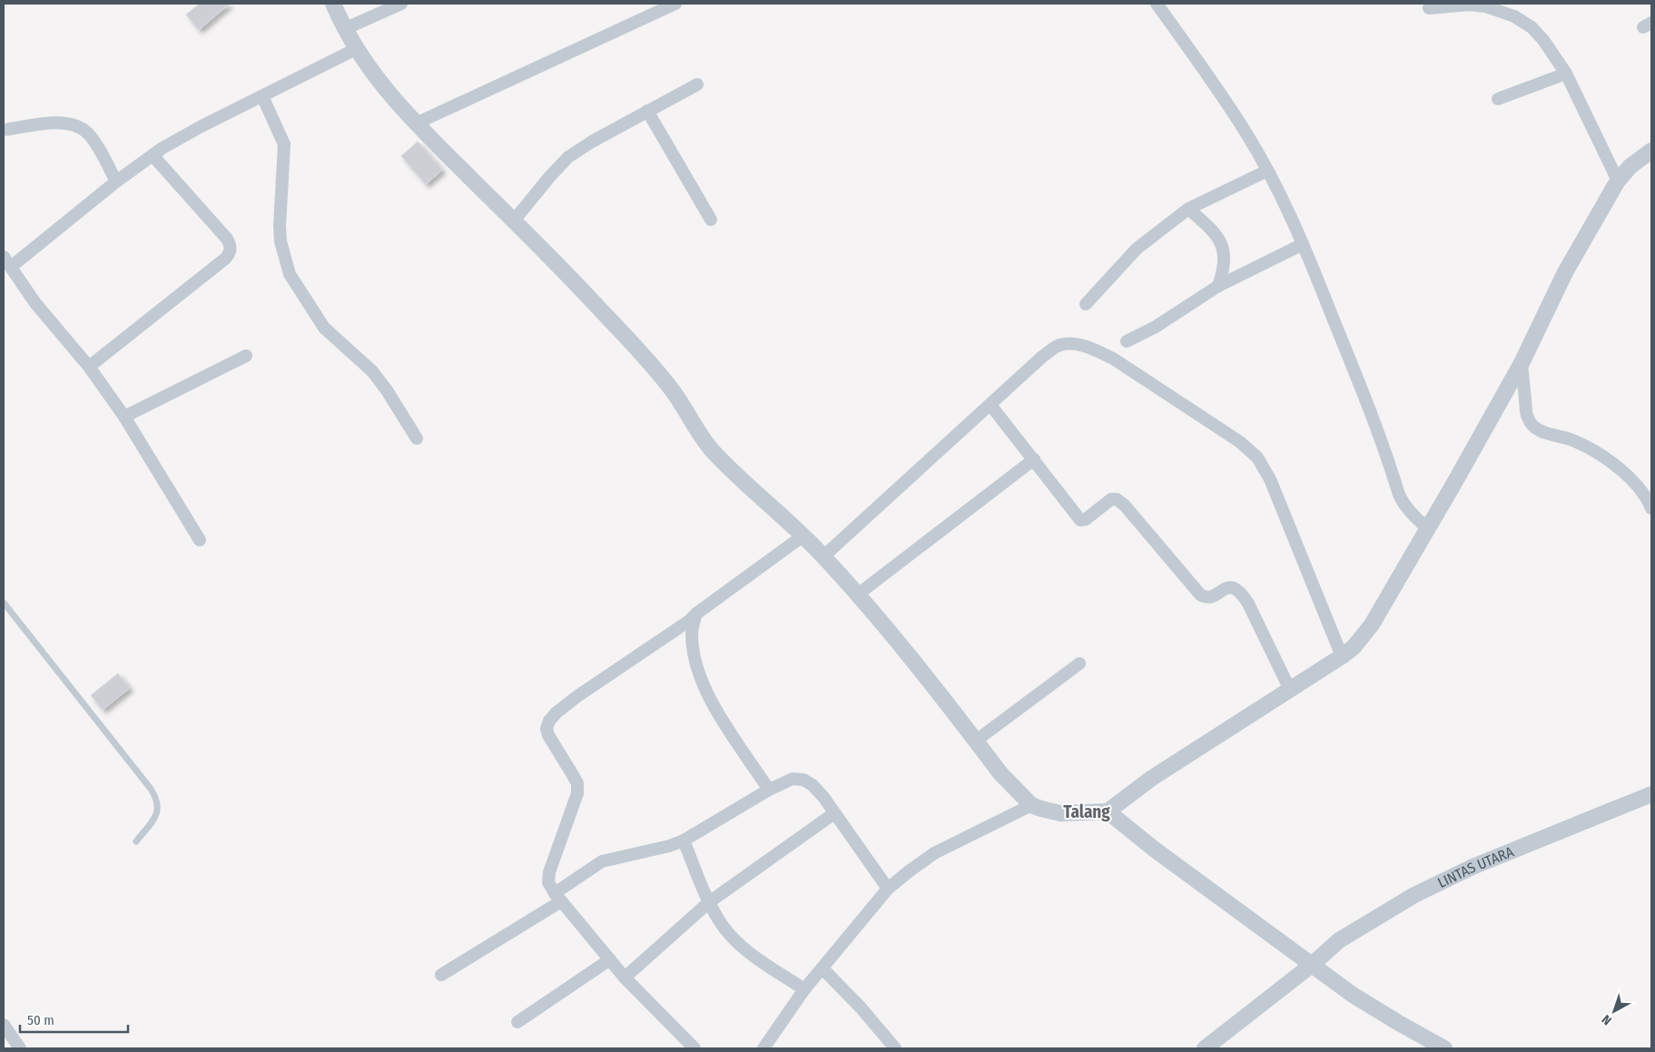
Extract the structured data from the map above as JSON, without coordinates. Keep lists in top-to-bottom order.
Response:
{
  "streets": {
    "street": ["LINTAS UTARA"]
  },
  "districts": ["Talang"],
  "scale_bar": "50 m",
  "north": "bottom left"
}
